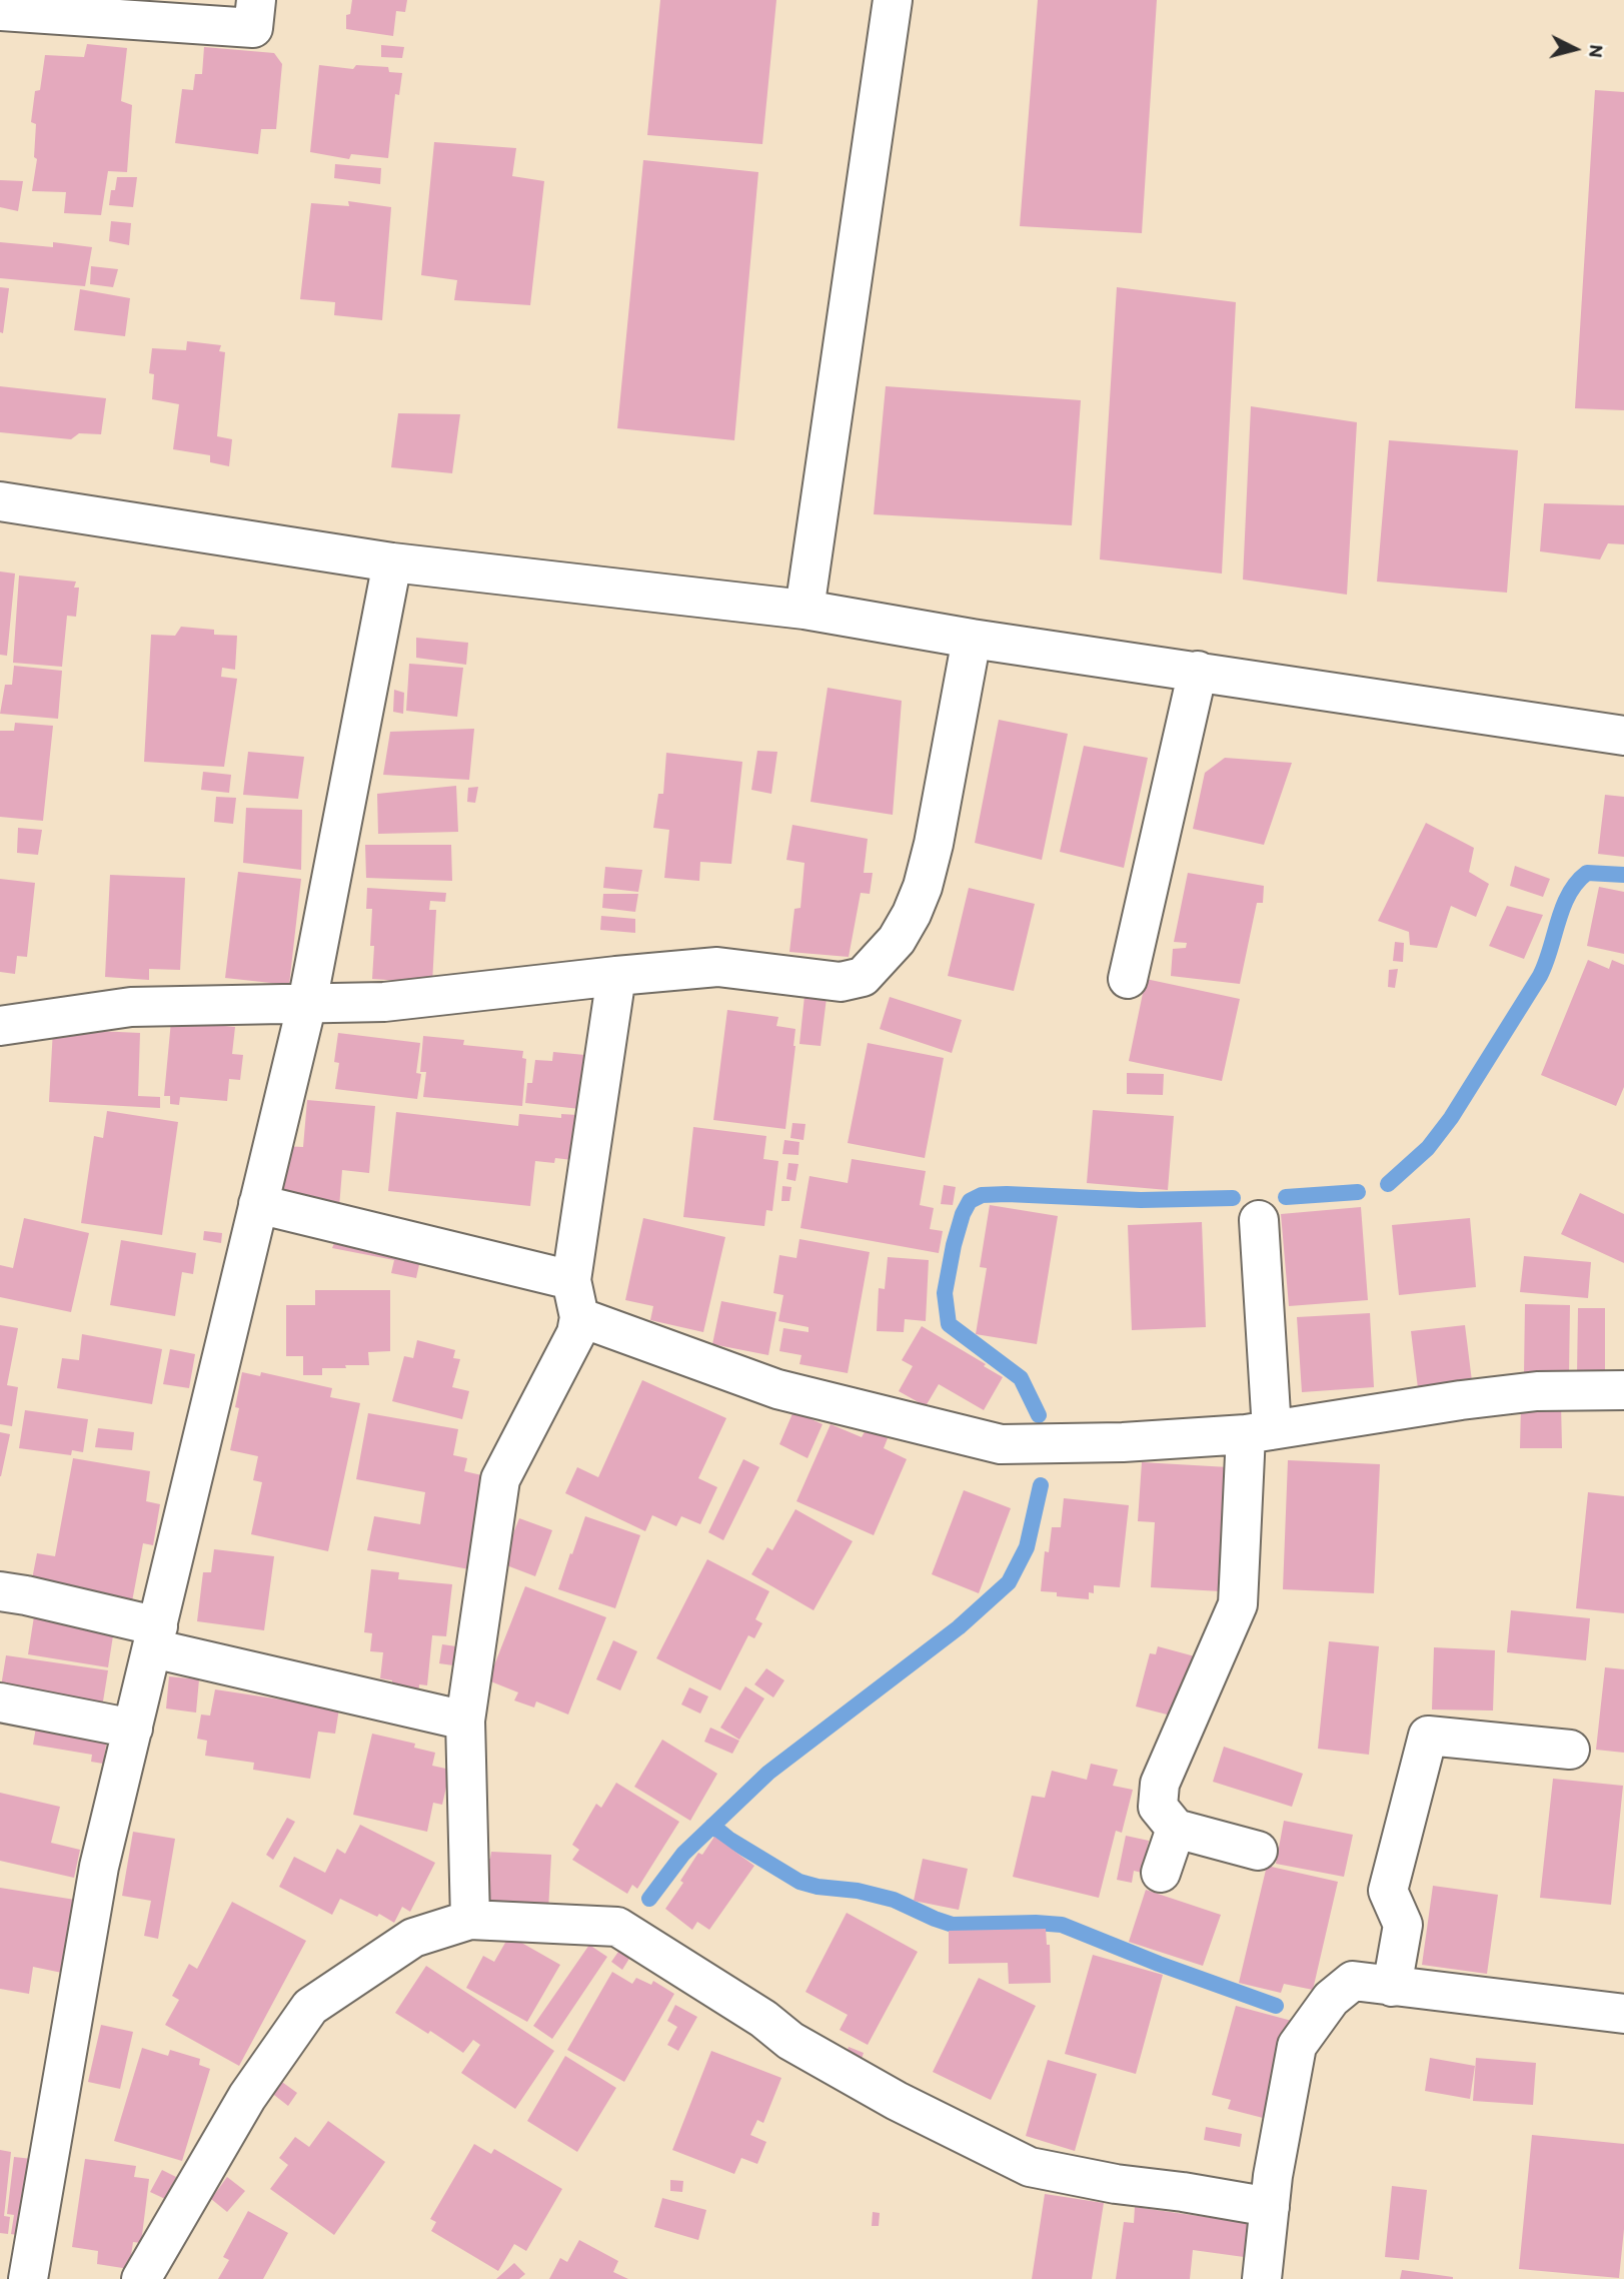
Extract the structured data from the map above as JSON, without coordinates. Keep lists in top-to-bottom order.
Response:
{
  "north": "right"
}
